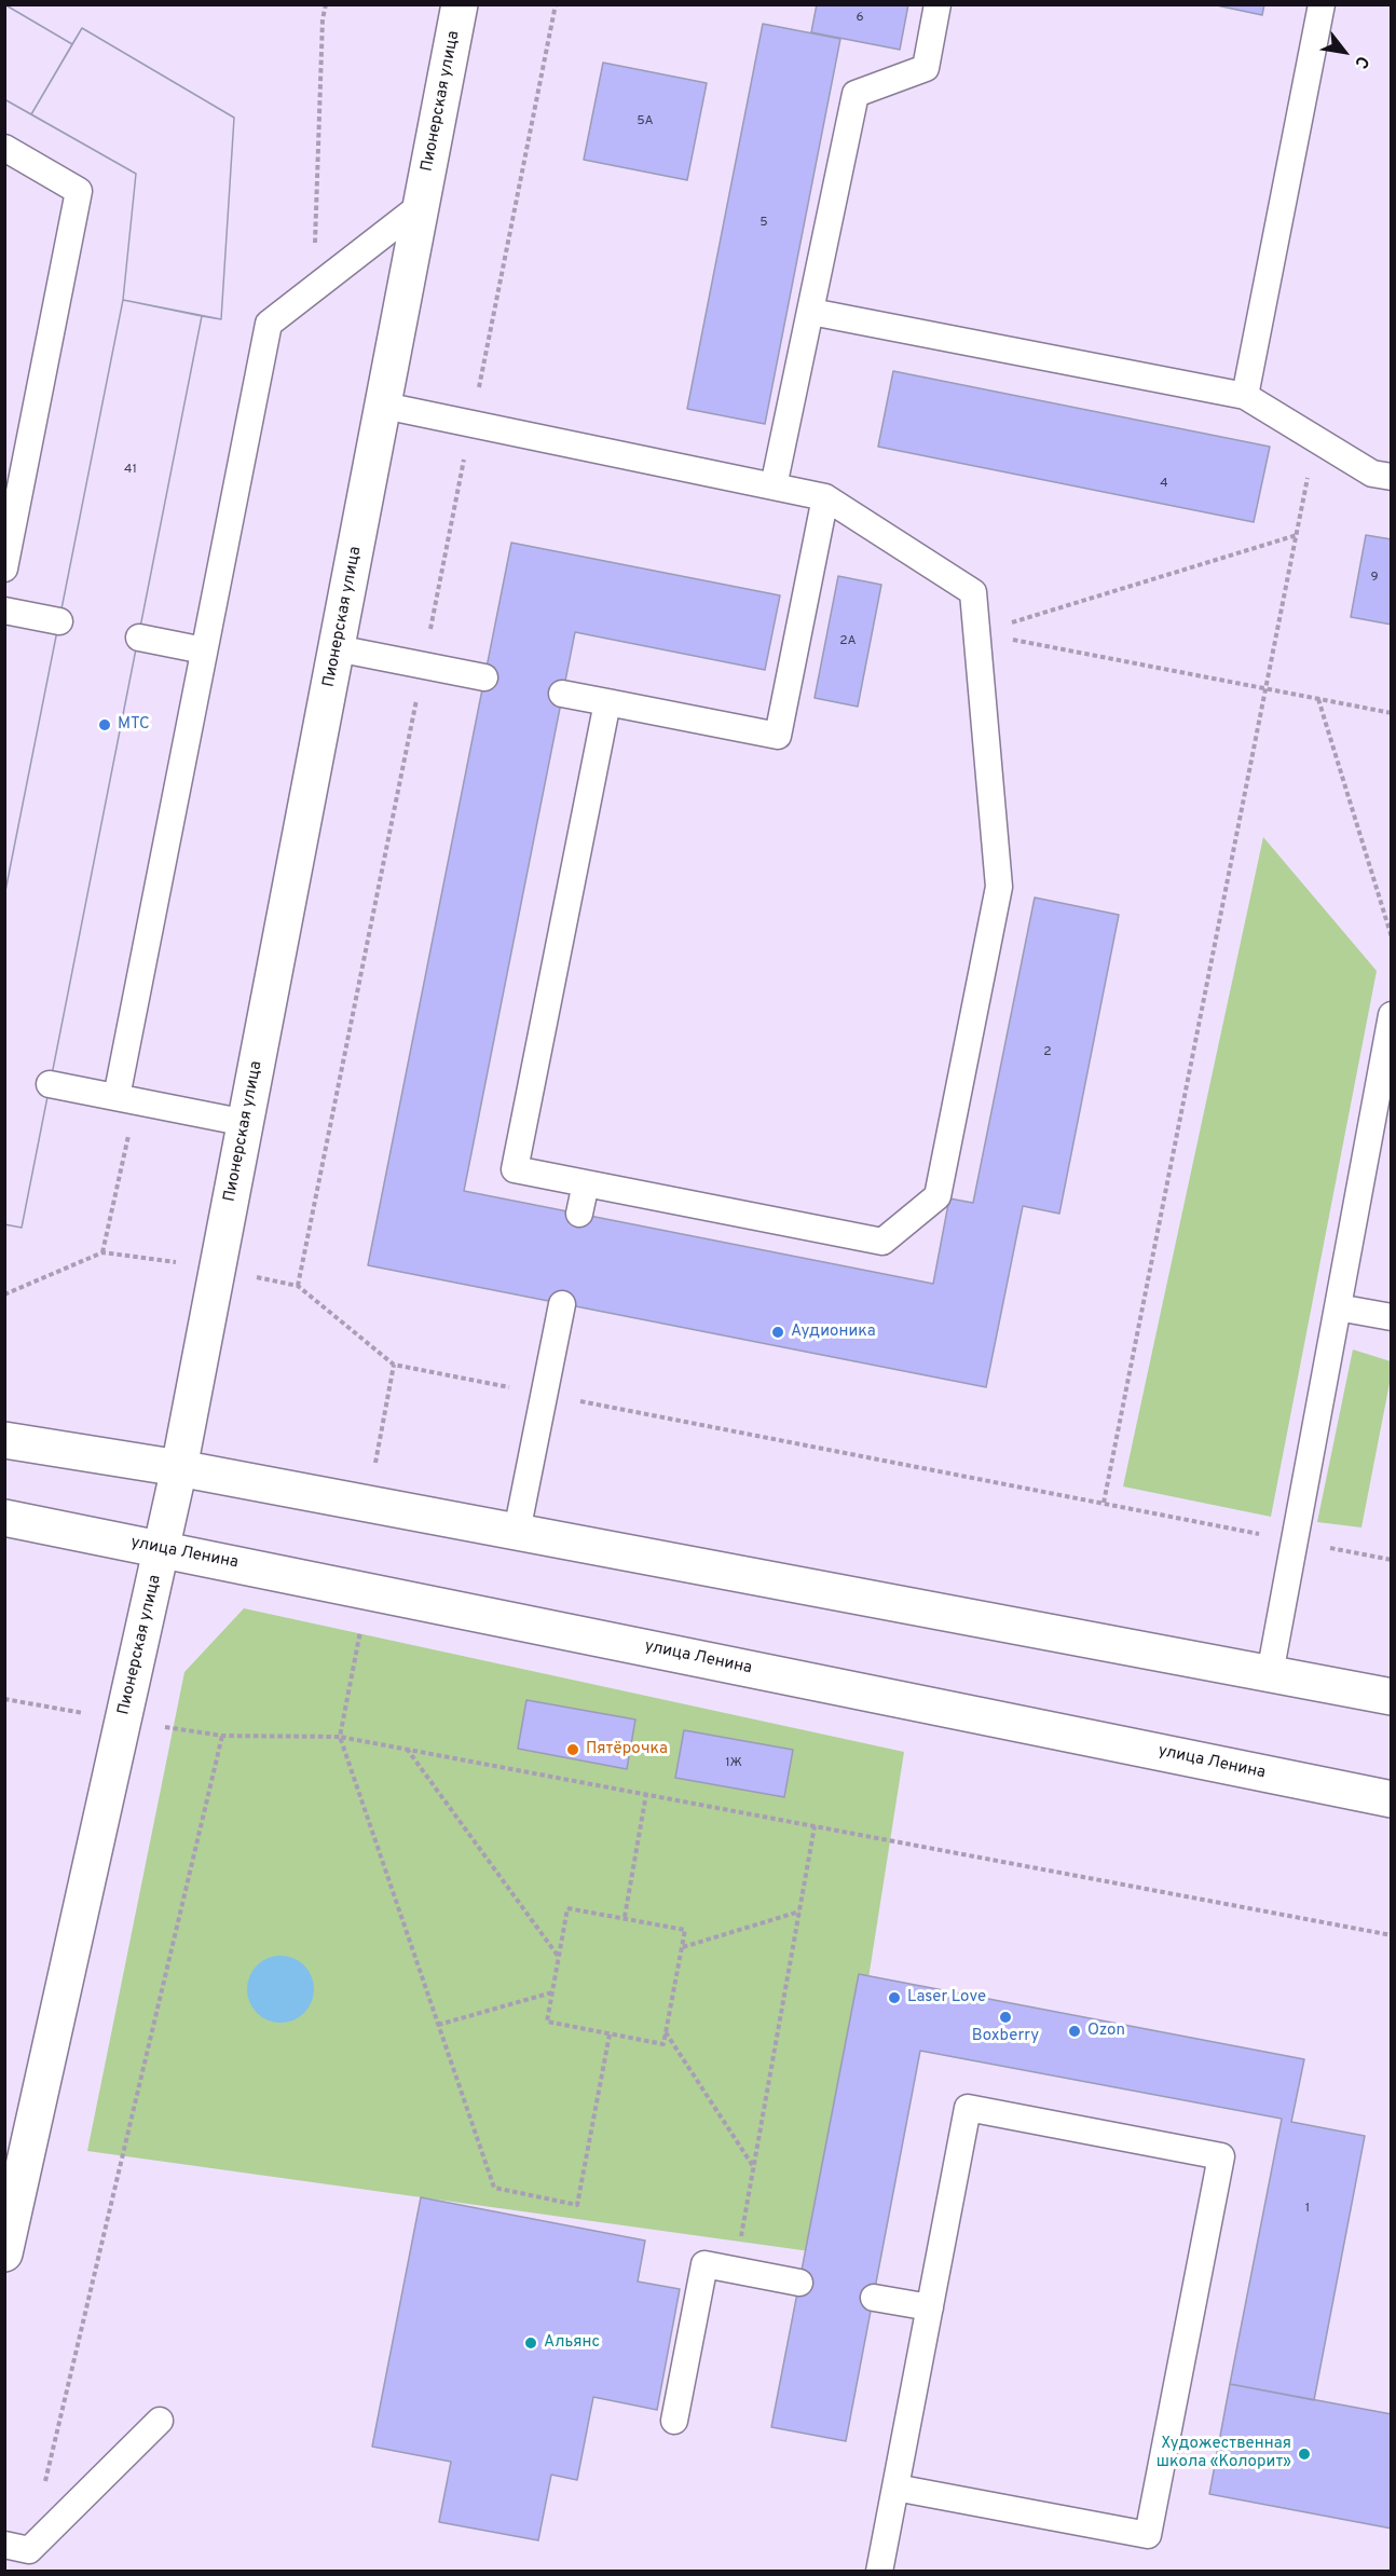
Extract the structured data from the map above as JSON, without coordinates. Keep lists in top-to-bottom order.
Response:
{
  "streets": {
    "main road": ["Пионерская улица", "улица Ленина"]
  },
  "crossings": [
    ["Пионерская улица", "улица Ленина"]
  ],
  "places": [
    "МТС",
    "Аудионика",
    "Пятёрочка",
    "Laser Love",
    "Boxberry",
    "Ozon",
    "Альянс",
    "Художественная школа «Колорит»"
  ],
  "house_numbers": [
    "6",
    "5А",
    "5",
    "41",
    "4",
    "9",
    "2А",
    "2",
    "1Ж",
    "1"
  ],
  "north": "bottom right"
}
